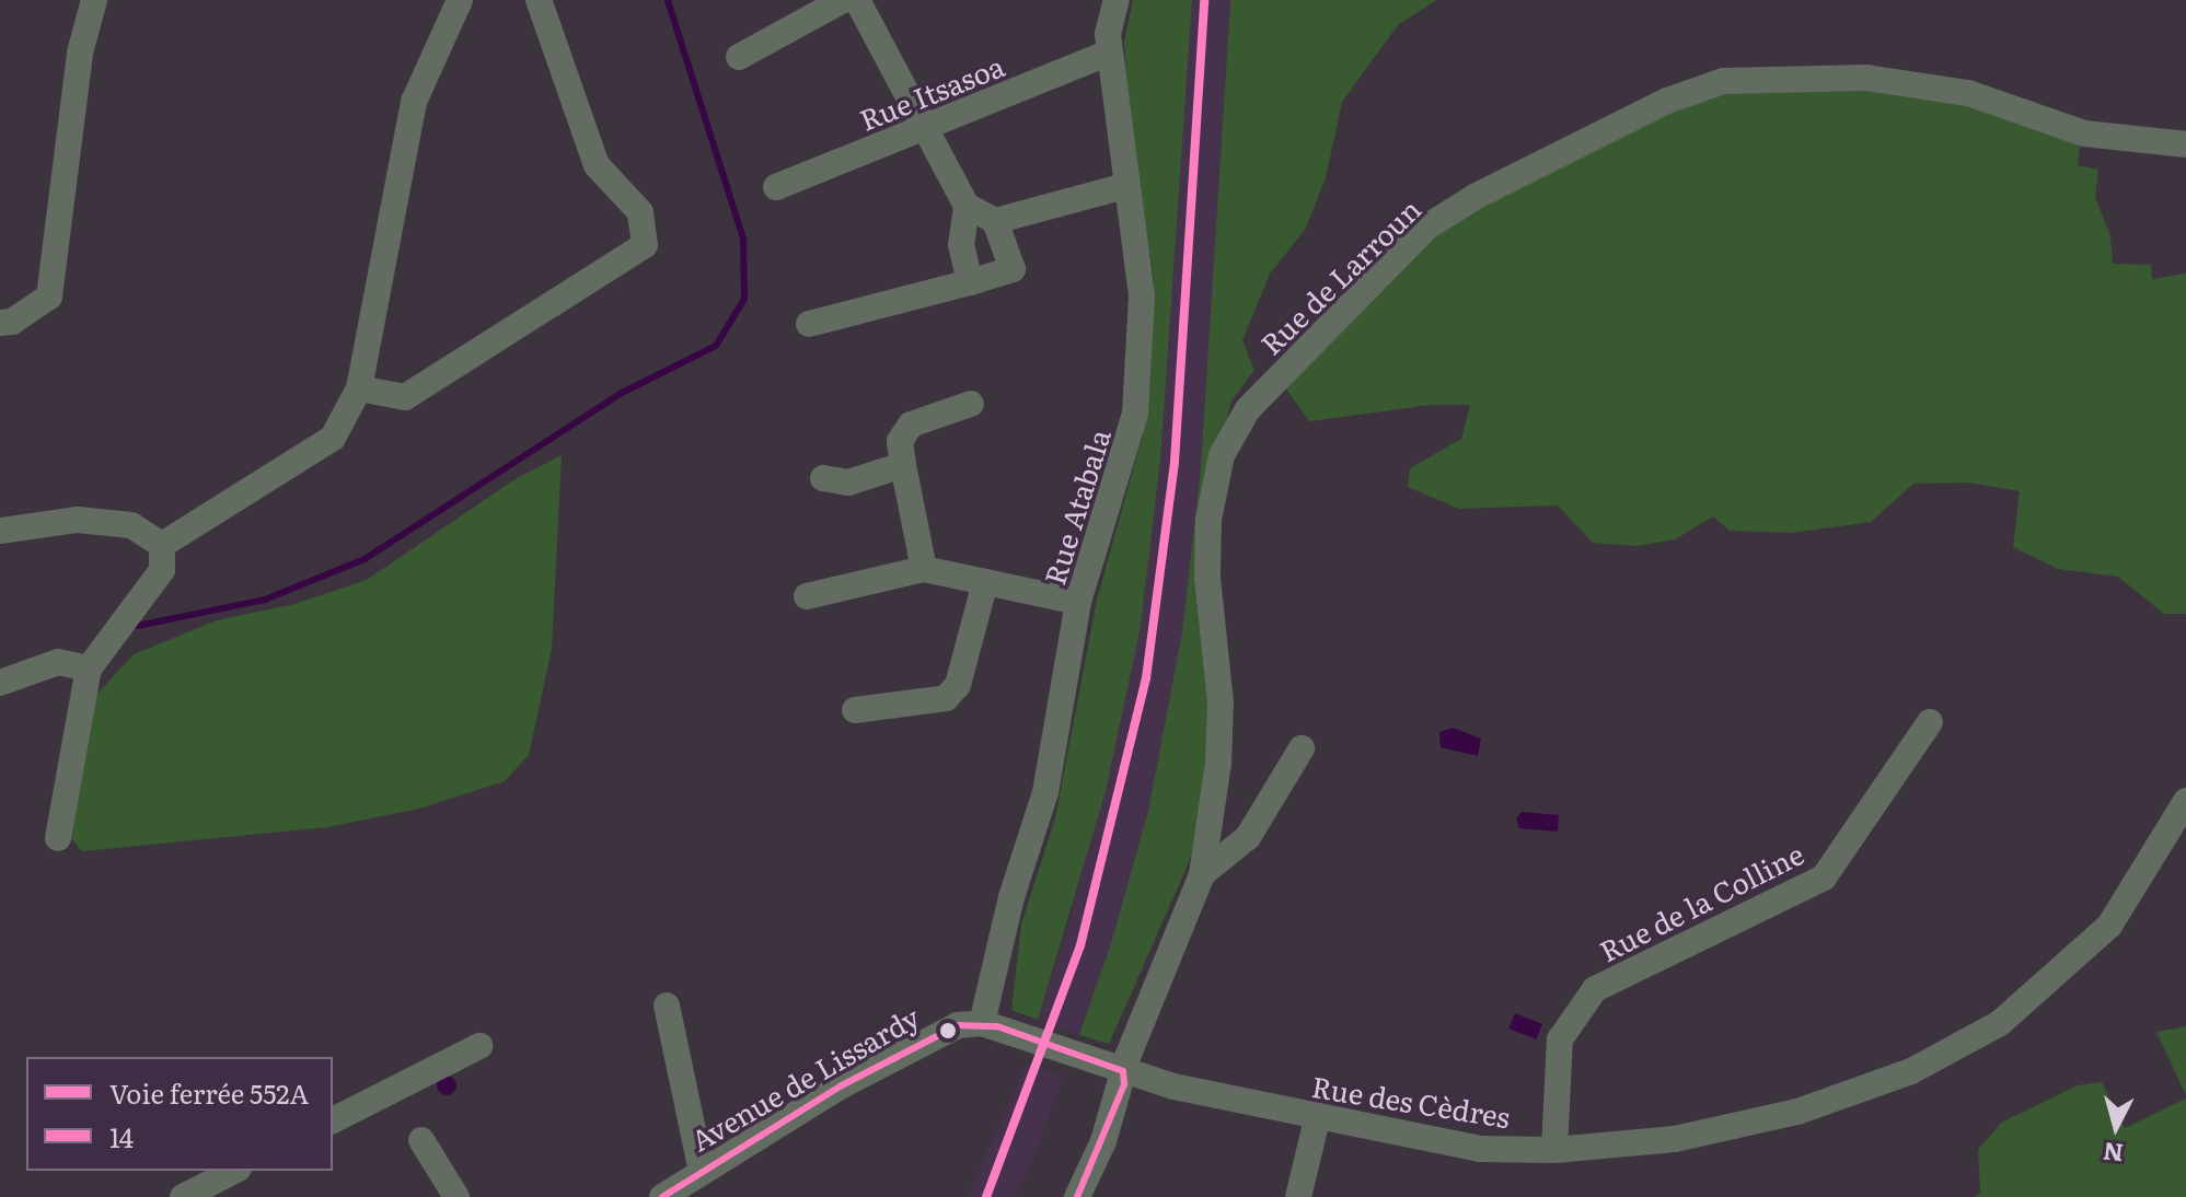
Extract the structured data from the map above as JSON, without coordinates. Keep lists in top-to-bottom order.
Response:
{
  "streets": {
    "street": [
      "Rue Itsasoa",
      "Rue de Larroun",
      "Rue Atabala",
      "Rue de la Colline",
      "Avenue de Lissardy",
      "Rue des Cèdres"
    ]
  },
  "crossings": [
    ["Rue Itsasoa", "Rue Atabala"],
    ["Rue de Larroun", "Rue des Cèdres"],
    ["Rue Atabala", "Avenue de Lissardy"],
    ["Rue Atabala", "Rue des Cèdres"],
    ["Rue de la Colline", "Rue des Cèdres"],
    ["Avenue de Lissardy", "Rue des Cèdres"]
  ],
  "lines": ["rail line 552A", "transit line 14"],
  "legend": ["Voie ferrée 552A", "14"],
  "north": "bottom"
}
